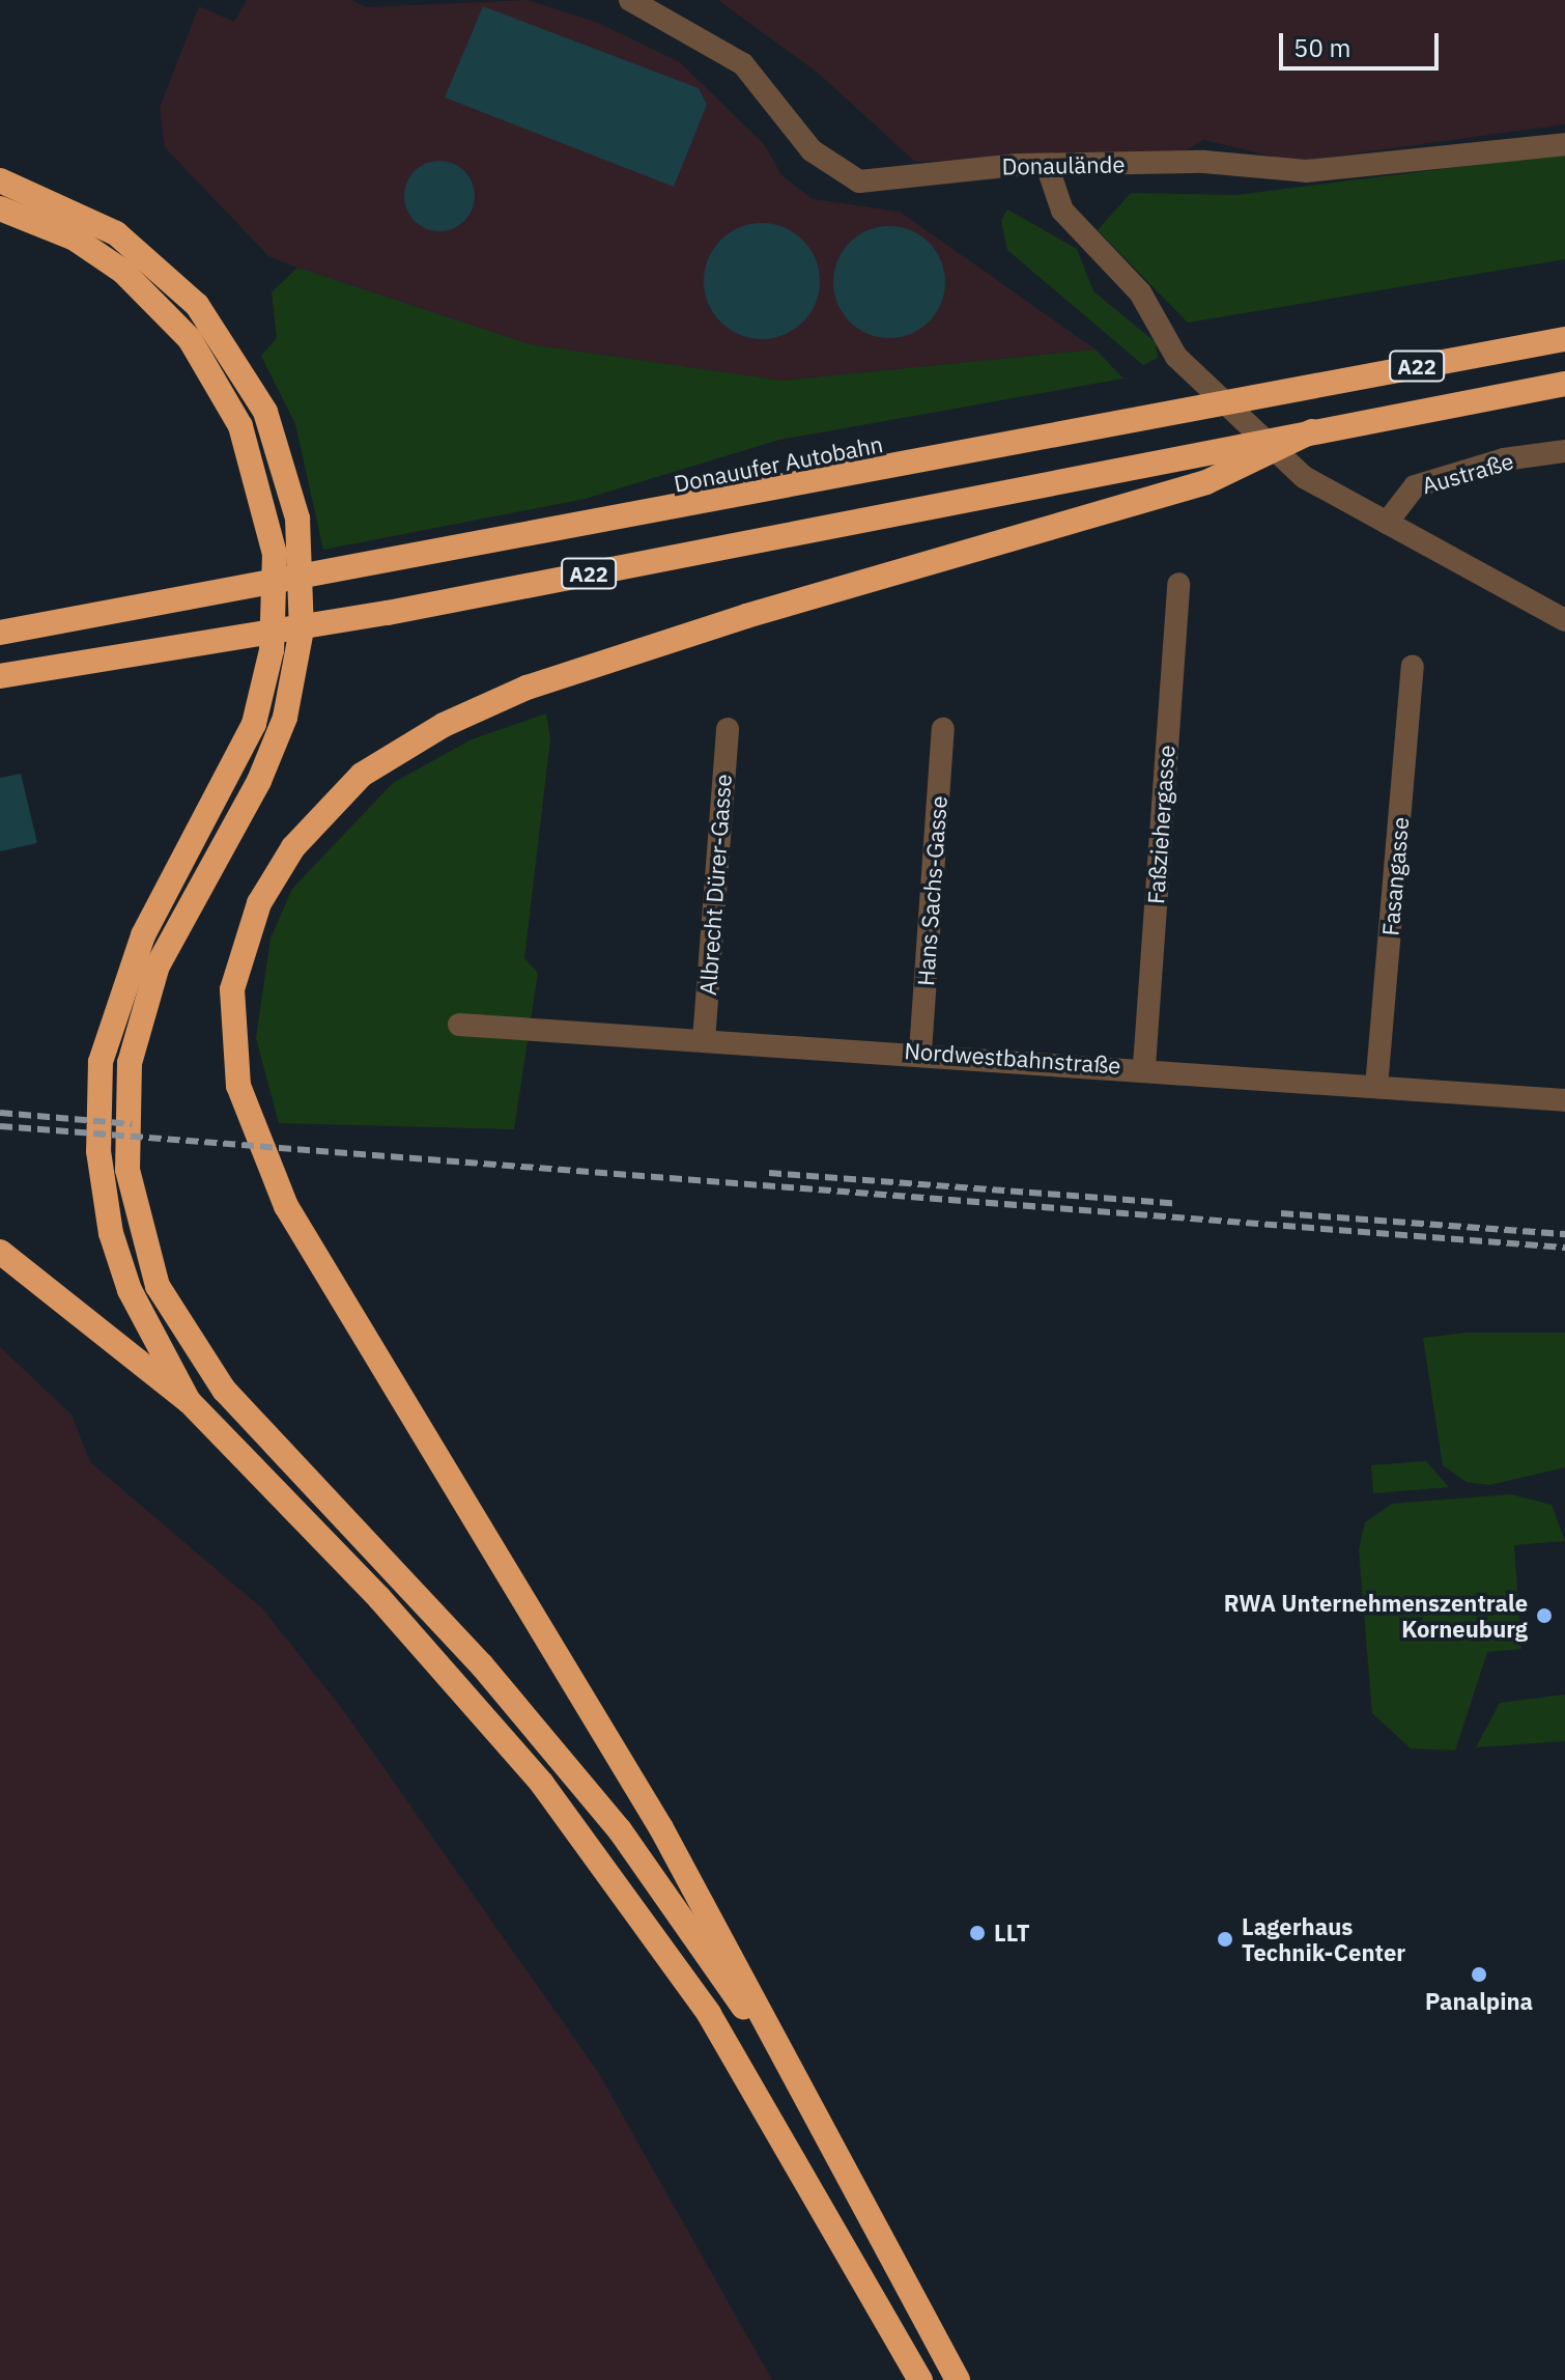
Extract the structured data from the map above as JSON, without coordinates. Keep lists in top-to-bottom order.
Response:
{
  "streets": {
    "highway": ["A22", "Donauufer Autobahn"],
    "street": [
      "Donaulände",
      "Austraße",
      "Faßziehergasse",
      "Fasangasse",
      "Albrecht Dürer-Gasse",
      "Hans Sachs-Gasse",
      "Nordwestbahnstraße"
    ]
  },
  "crossings": [
    ["Faßziehergasse", "Nordwestbahnstraße"],
    ["Fasangasse", "Nordwestbahnstraße"],
    ["Albrecht Dürer-Gasse", "Nordwestbahnstraße"],
    ["Hans Sachs-Gasse", "Nordwestbahnstraße"]
  ],
  "places": [
    "RWA Unternehmenszentrale Korneuburg",
    "LLT",
    "Lagerhaus Technik-Center",
    "Panalpina"
  ],
  "scale_bar": "50 m"
}
